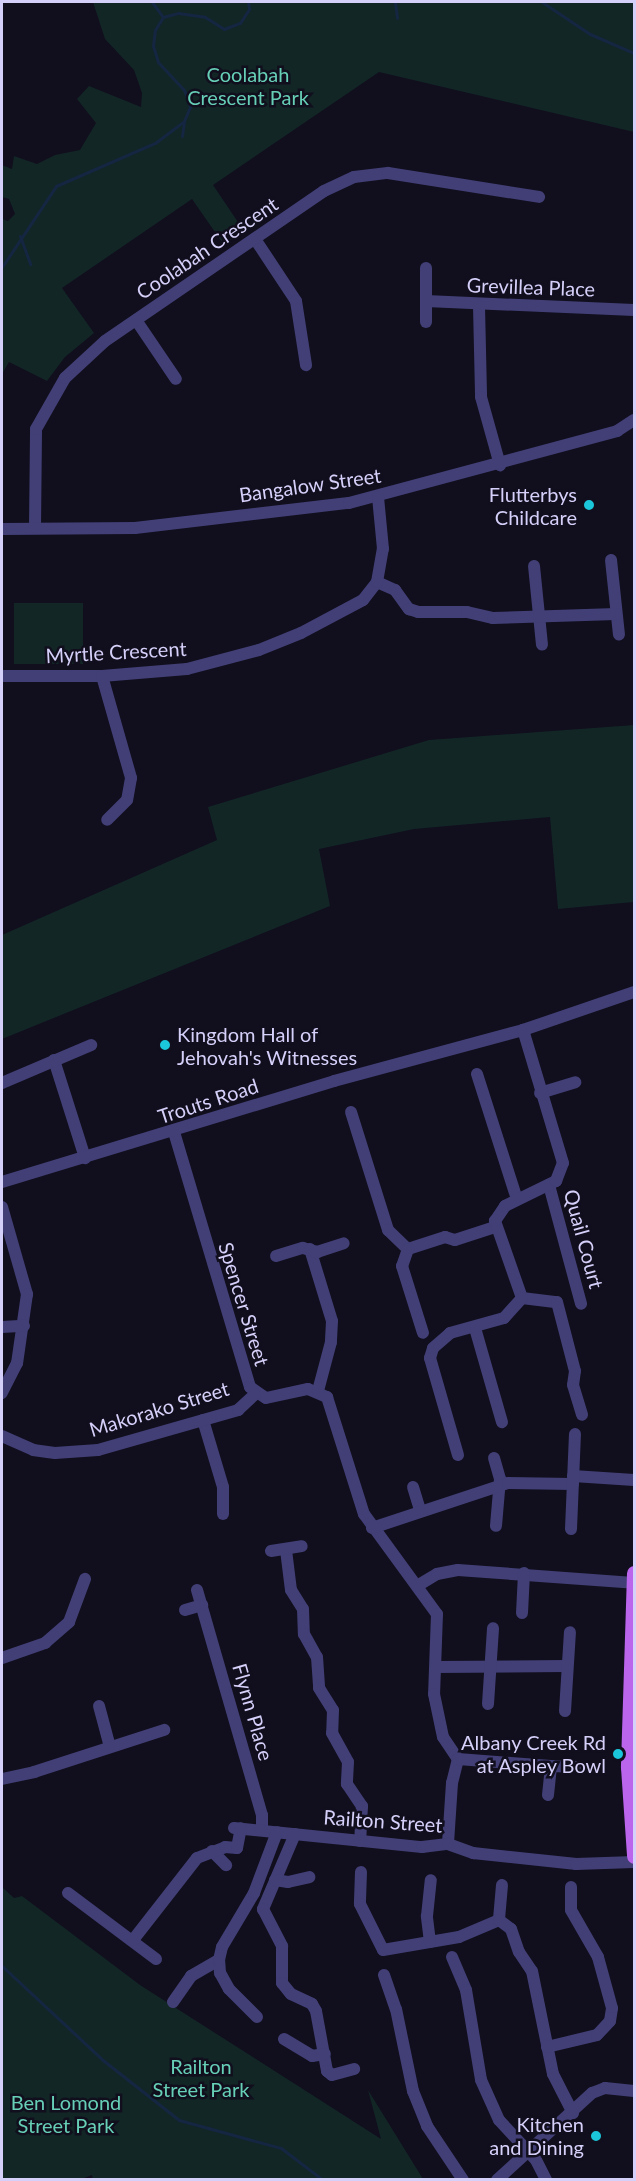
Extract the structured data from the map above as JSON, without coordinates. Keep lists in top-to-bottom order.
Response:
{
  "streets": {
    "street": [
      "Coolabah Crescent",
      "Grevillea Place",
      "Bangalow Street",
      "Myrtle Crescent",
      "Trouts Road",
      "Quail Court",
      "Spencer Street",
      "Makorako Street",
      "Flynn Place",
      "Railton Street"
    ]
  },
  "crossings": [
    ["Coolabah Crescent", "Bangalow Street"],
    ["Trouts Road", "Spencer Street"],
    ["Spencer Street", "Makorako Street"],
    ["Flynn Place", "Railton Street"]
  ],
  "parks": ["Coolabah Crescent Park", "Railton Street Park", "Ben Lomond Street Park"],
  "places": [
    "Flutterbys Childcare",
    "Kingdom Hall of Jehovah's Witnesses",
    "Albany Creek Rd at Aspley Bowl",
    "Kitchen and Dining"
  ]
}
